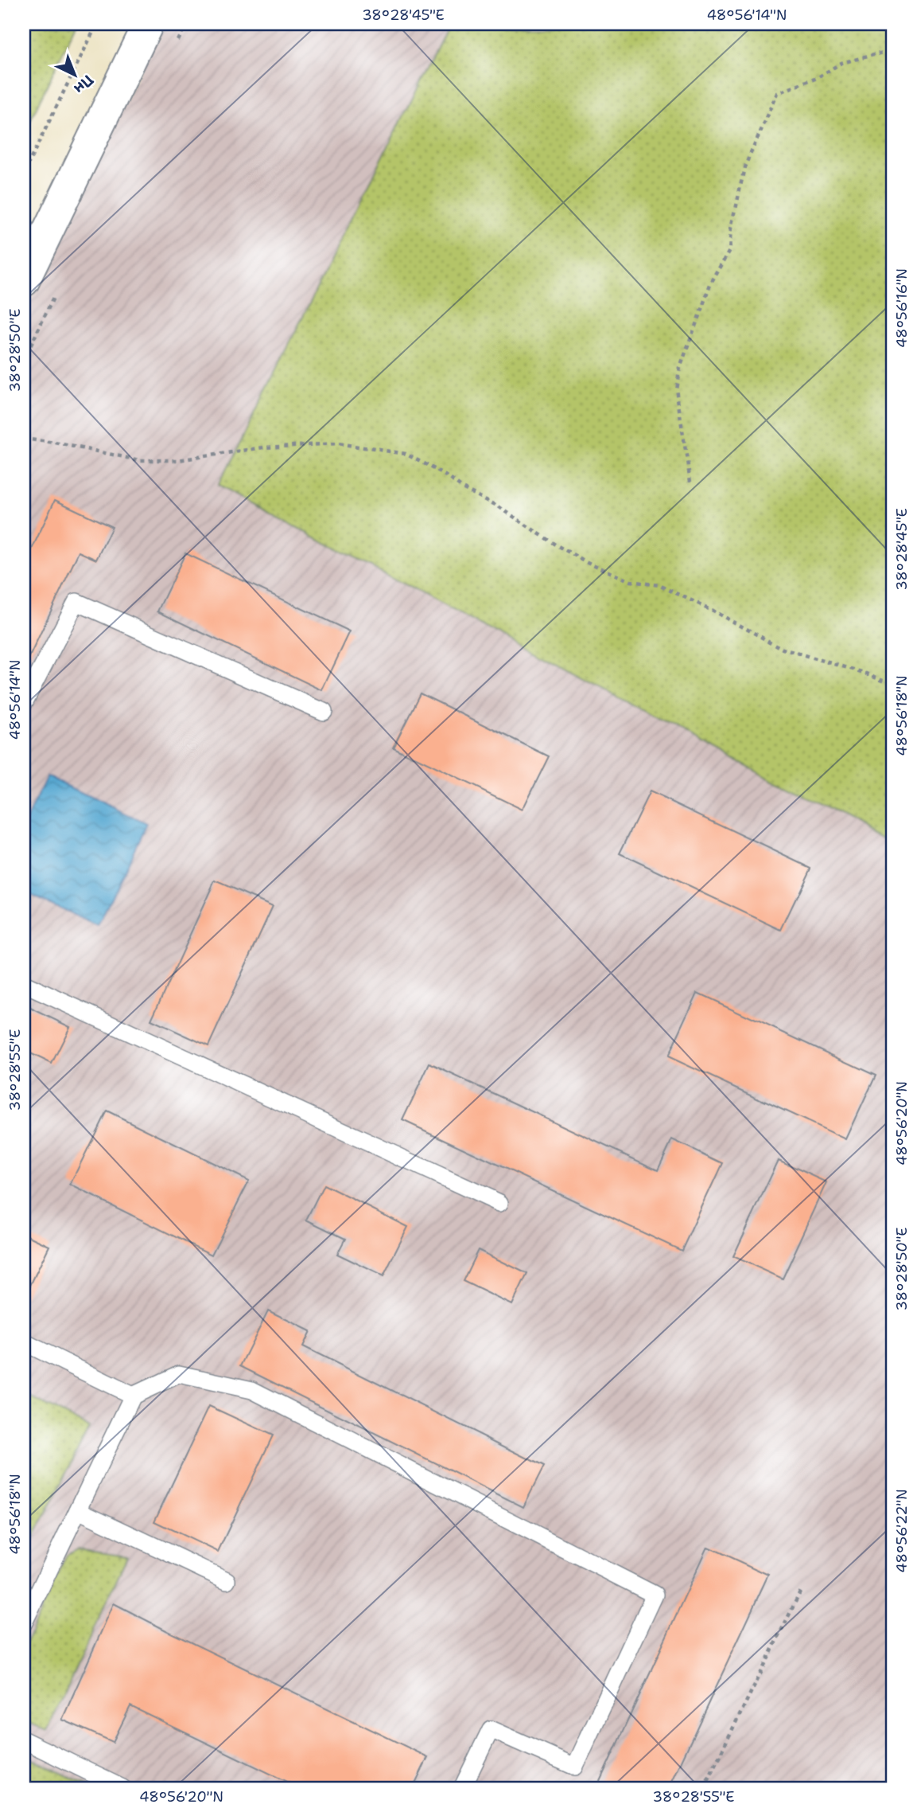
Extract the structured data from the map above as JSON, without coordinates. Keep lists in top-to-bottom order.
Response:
{
  "north": "bottom right",
  "coordinates": [
    "38°28'45\"E",
    "48°56'14\"N",
    "48°56'16\"N",
    "38°28'50\"E",
    "48°56'18\"N",
    "38°28'55\"E",
    "48°56'20\"N",
    "48°56'22\"N"
  ]
}
